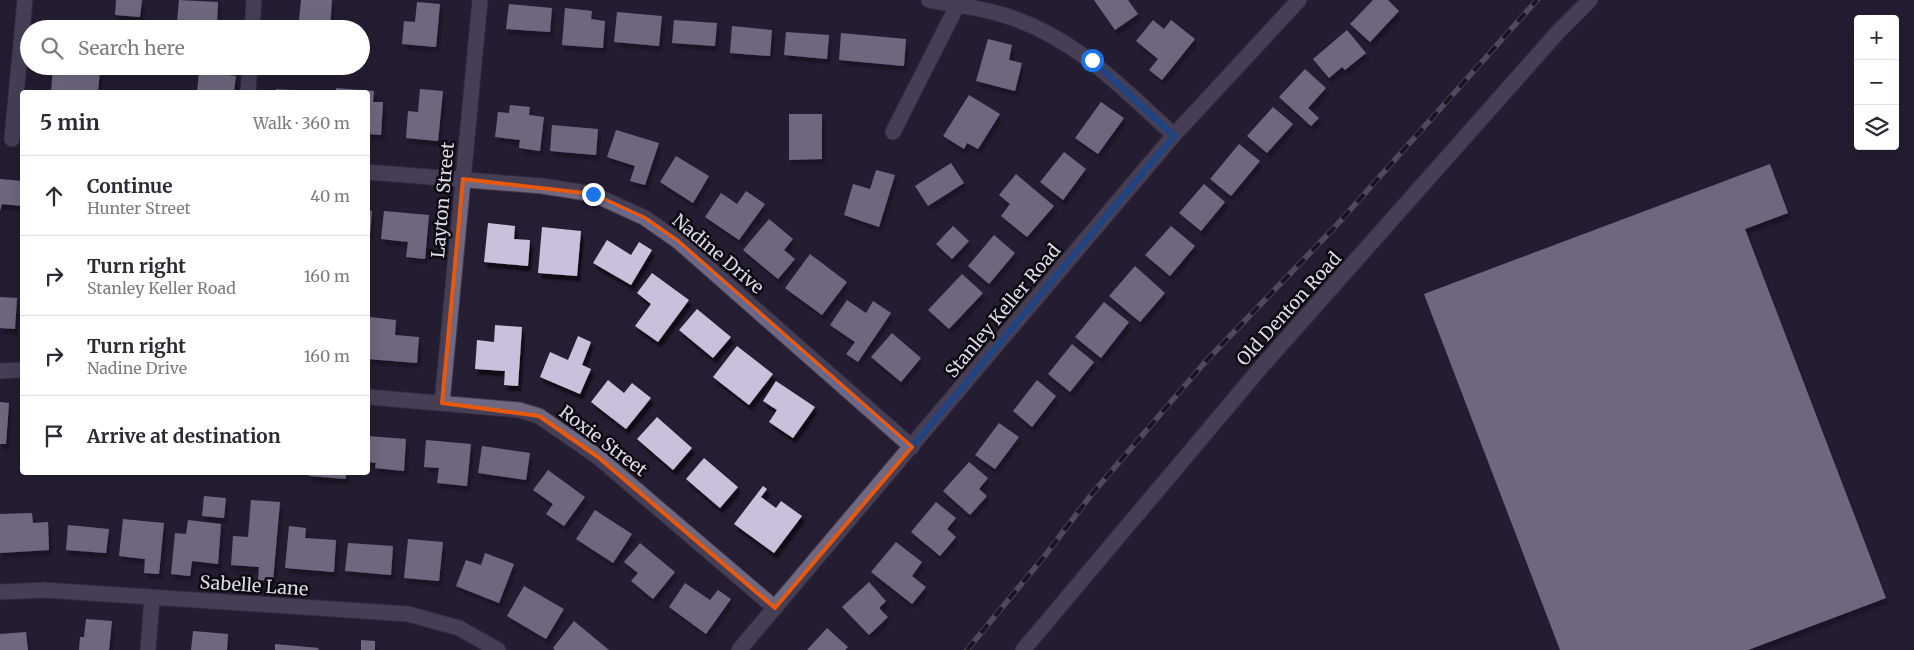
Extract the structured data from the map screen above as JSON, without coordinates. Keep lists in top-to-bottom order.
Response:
{
  "streets": {
    "street": [
      "Layton Street",
      "Nadine Drive",
      "Old Denton Road",
      "Stanley Keller Road",
      "Roxie Street",
      "Sabelle Lane"
    ]
  },
  "crossings": [
    ["Layton Street", "Nadine Drive"],
    ["Layton Street", "Roxie Street"],
    ["Nadine Drive", "Stanley Keller Road"],
    ["Stanley Keller Road", "Roxie Street"]
  ],
  "page": {
    "map_buttons": ["+", "−"],
    "search": "Search here",
    "heading": ["5 min", "Walk · 360 m"],
    "list": [
      ["Continue", "Hunter Street", "40 m"],
      ["Turn right", "Stanley Keller Road", "160 m"],
      ["Turn right", "Nadine Drive", "160 m"],
      "Arrive at destination"
    ]
  }
}
